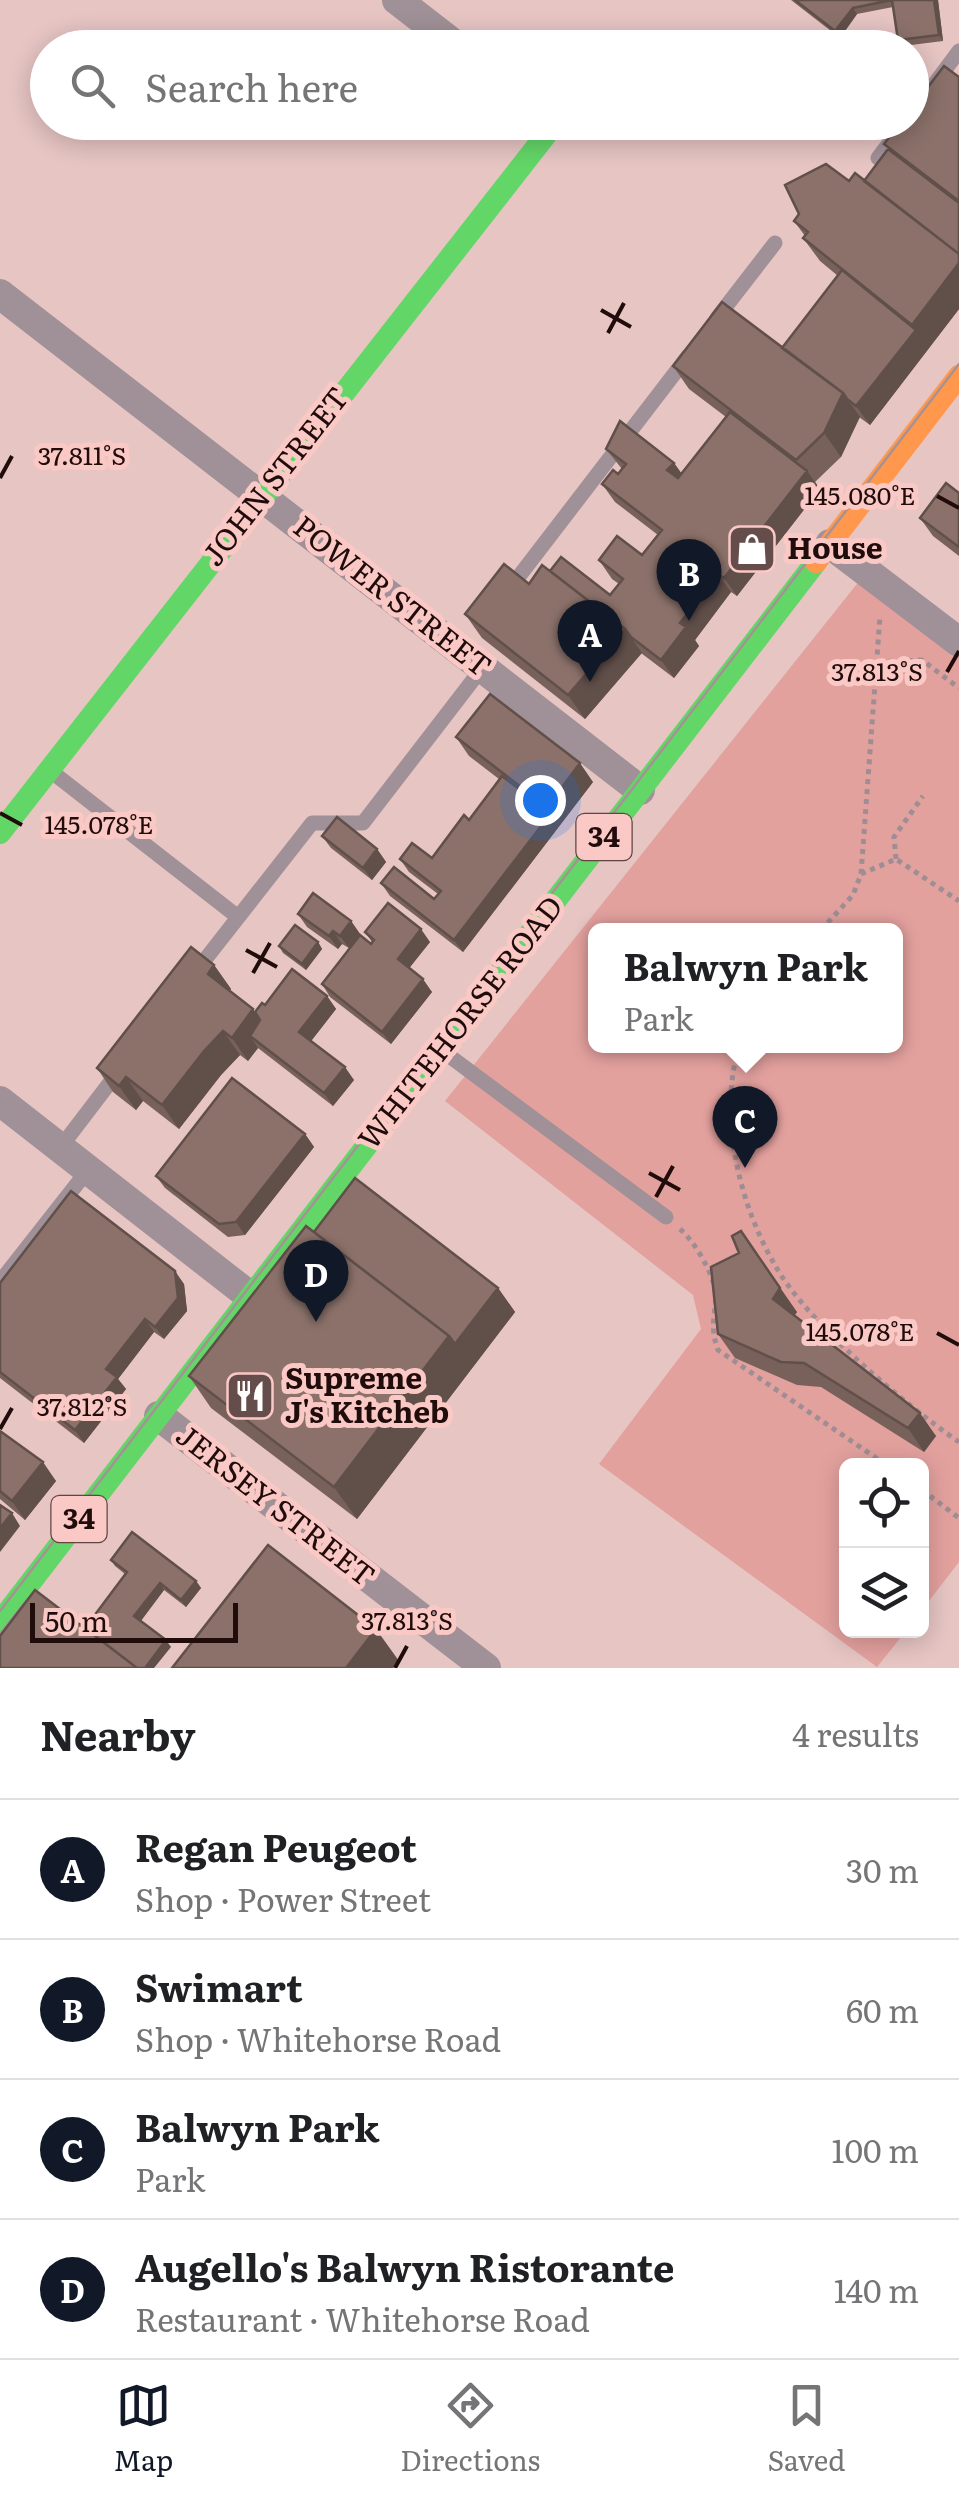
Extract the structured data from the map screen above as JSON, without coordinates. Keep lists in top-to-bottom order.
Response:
{
  "streets": {
    "main road": ["JOHN STREET", "34", "WHITEHORSE ROAD"],
    "street": ["POWER STREET", "JERSEY STREET"]
  },
  "crossings": [
    ["JOHN STREET", "POWER STREET"],
    ["POWER STREET", "WHITEHORSE ROAD"],
    ["WHITEHORSE ROAD", "JERSEY STREET"]
  ],
  "places": {
    "shop": ["House"],
    "restaurant": ["Supreme J's Kitcheb"]
  },
  "scale_bar": "50 m",
  "page": {
    "search": "Search here",
    "pins": [
      "B",
      "A",
      "C",
      "D"
    ],
    "popup": ["Balwyn Park", "Park"],
    "scale": "50 m",
    "heading": ["Nearby", "4 results"],
    "list": [
      {
        "mark": "A",
        "name": "Regan Peugeot",
        "note": "Shop · Power Street",
        "value": "30 m"
      },
      {
        "mark": "B",
        "name": "Swimart",
        "note": "Shop · Whitehorse Road",
        "value": "60 m"
      },
      {
        "mark": "C",
        "name": "Balwyn Park",
        "note": "Park",
        "value": "100 m"
      },
      {
        "mark": "D",
        "name": "Augello's Balwyn Ristorante",
        "note": "Restaurant · Whitehorse Road",
        "value": "140 m"
      }
    ],
    "nav": ["Map", "Directions", "Saved"]
  },
  "coordinates": [
    "37.811°S",
    "145.080°E",
    "37.813°S",
    "145.078°E",
    "37.812°S"
  ]
}
